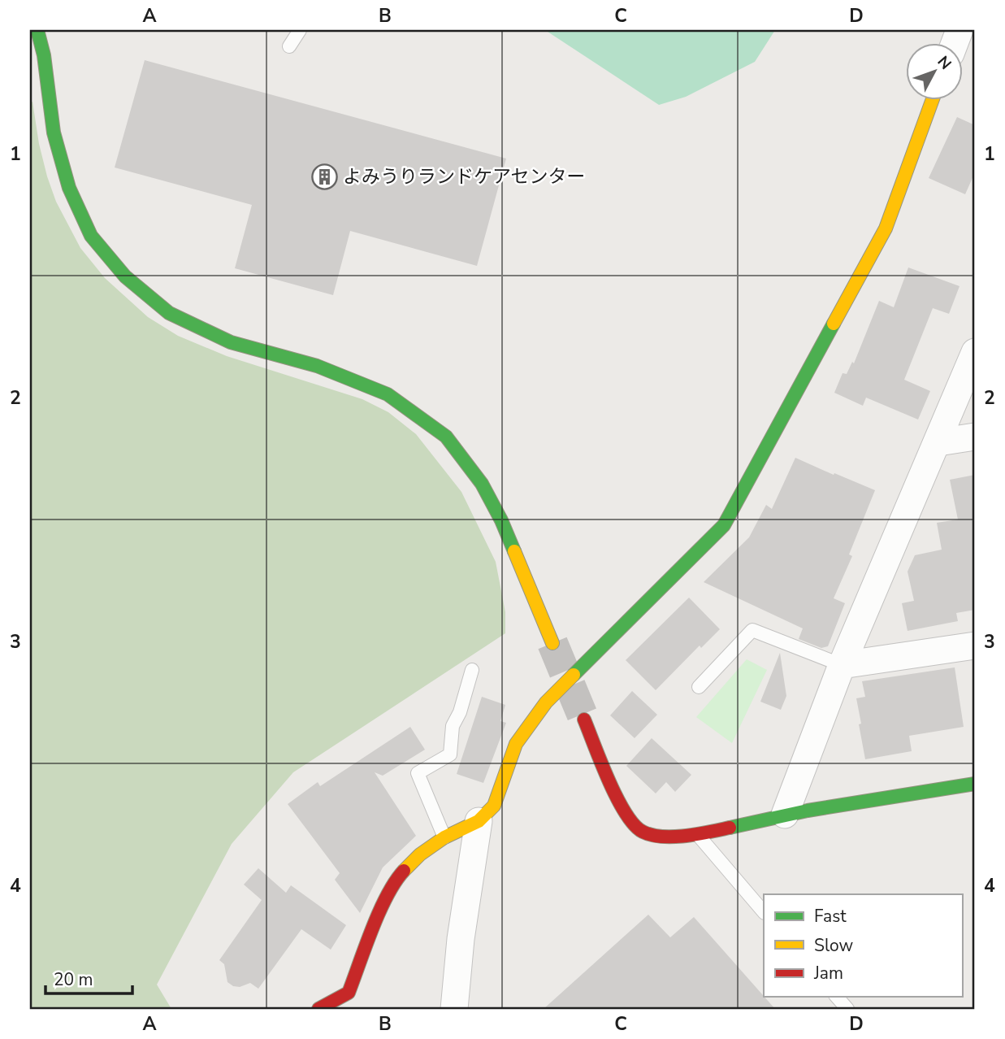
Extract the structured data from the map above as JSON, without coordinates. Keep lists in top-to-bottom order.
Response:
{
  "places": {
    "building": ["よみうりランドケアセンター"]
  },
  "legend": ["Fast", "Slow", "Jam"],
  "scale_bar": "20 m",
  "north": "top right",
  "grid": {
    "columns": [
      "A",
      "B",
      "C",
      "D"
    ],
    "rows": [
      "1",
      "2",
      "3",
      "4"
    ]
  }
}
